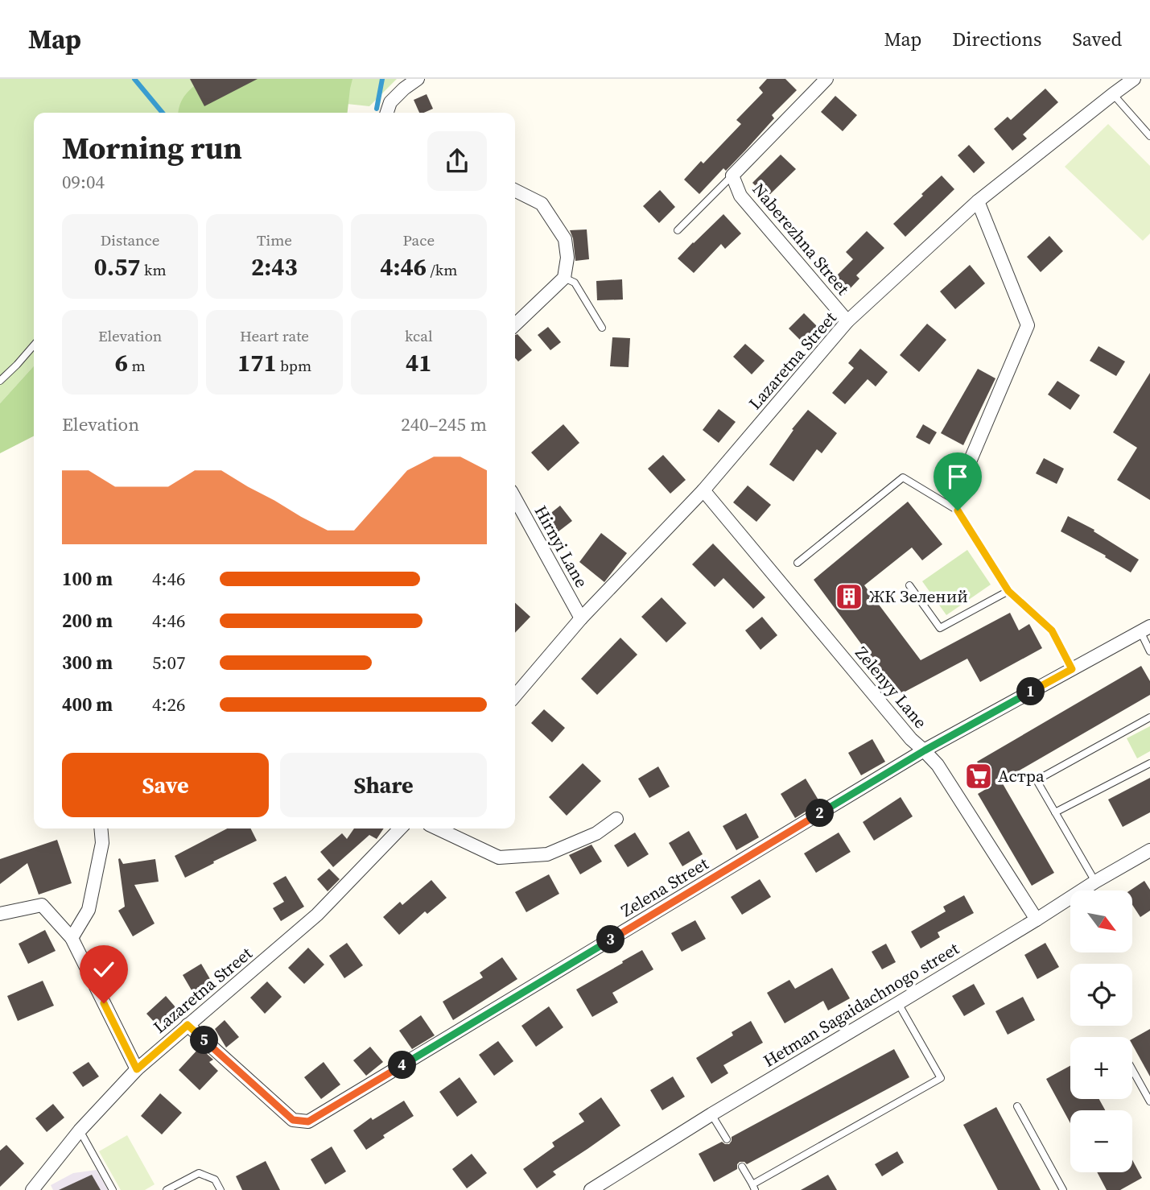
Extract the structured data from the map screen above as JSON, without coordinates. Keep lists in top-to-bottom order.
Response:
{
  "streets": {
    "street": [
      "Naberezhna Street",
      "Lazaretna Street",
      "Hirnyi Lane",
      "Zelenyy Lane",
      "Zelena Street",
      "Hetman Sagaidachnogo street"
    ]
  },
  "crossings": [
    ["Naberezhna Street", "Lazaretna Street"],
    ["Lazaretna Street", "Hirnyi Lane"],
    ["Lazaretna Street", "Zelenyy Lane"],
    ["Lazaretna Street", "Zelena Street"],
    ["Zelenyy Lane", "Zelena Street"],
    ["Zelenyy Lane", "Hetman Sagaidachnogo street"]
  ],
  "places": {
    "building": ["ЖК Зелений"],
    "supermarket": ["Астра"]
  },
  "north": "bottom right",
  "page": {
    "header": "Map",
    "nav": ["Map", "Directions", "Saved"],
    "heading": ["Morning run", "09:04"],
    "stats": [
      ["Distance", "0.57 km"],
      ["Time", "2:43"],
      ["Pace", "4:46 /km"],
      ["Elevation", "6 m"],
      ["Heart rate", "171 bpm"],
      ["kcal", "41"]
    ],
    "chart": ["Elevation", "240–245 m"],
    "list": [
      {
        "name": "100 m",
        "note": "4:46"
      },
      {
        "name": "200 m",
        "note": "4:46"
      },
      {
        "name": "300 m",
        "note": "5:07"
      },
      {
        "name": "400 m",
        "note": "4:26"
      }
    ],
    "pins": [
      "1",
      "2",
      "3",
      "5",
      "4"
    ],
    "buttons": ["Save", "Share"],
    "map_buttons": ["+", "−"]
  }
}
